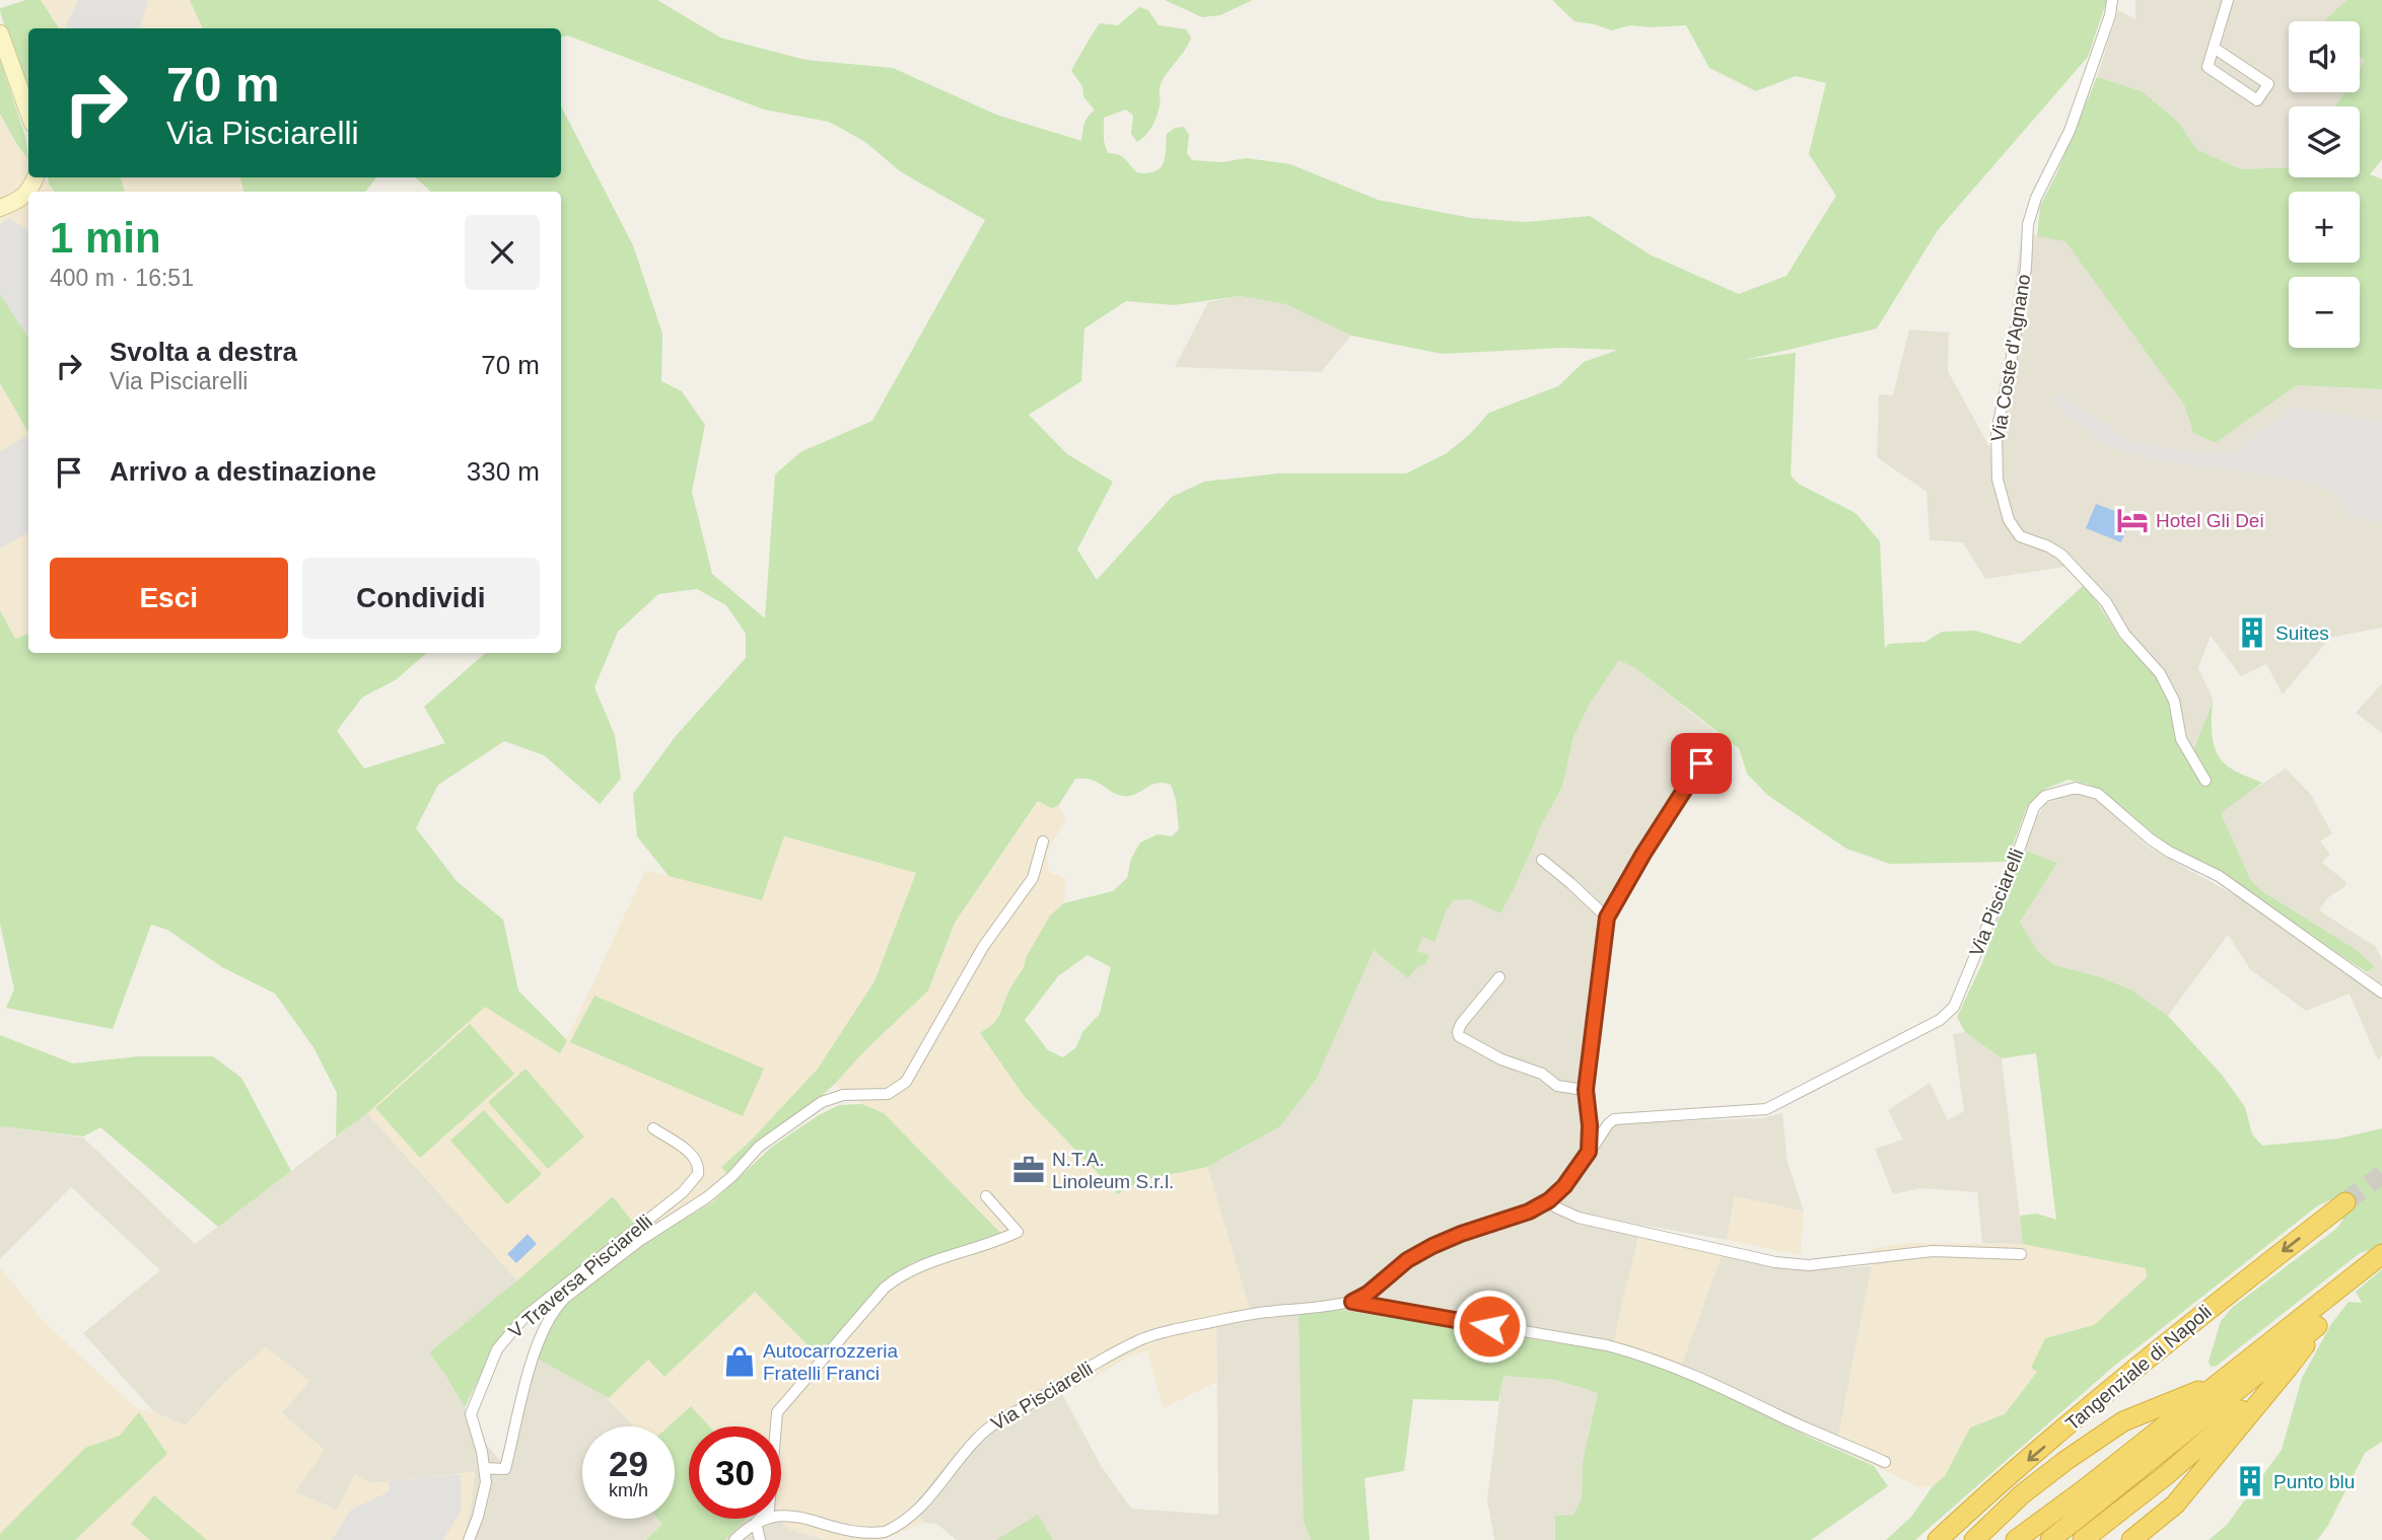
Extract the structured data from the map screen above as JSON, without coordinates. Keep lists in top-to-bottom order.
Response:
{
  "streets": {
    "highway": ["Tangenziale di Napoli"],
    "street": ["Via Coste d'Agnano", "Via Pisciarelli", "V Traversa Pisciarelli"]
  },
  "places": {
    "hotel": ["Hotel Gli Dei"],
    "building": ["Suites", "Punto blu"],
    "office": ["N.T.A. Linoleum S.r.l."],
    "shop": ["Autocarrozzeria Fratelli Franci"]
  },
  "page": {
    "map_buttons": ["+", "−"],
    "turn": ["70 m", "Via Pisciarelli"],
    "heading": ["1 min", "400 m · 16:51"],
    "list": [
      {
        "name": "Svolta a destra",
        "note": "Via Pisciarelli",
        "value": "70 m"
      },
      {
        "name": "Arrivo a destinazione",
        "value": "330 m"
      }
    ],
    "buttons": ["Esci", "Condividi"],
    "speed": "29 km/h",
    "limit": "30"
  }
}
